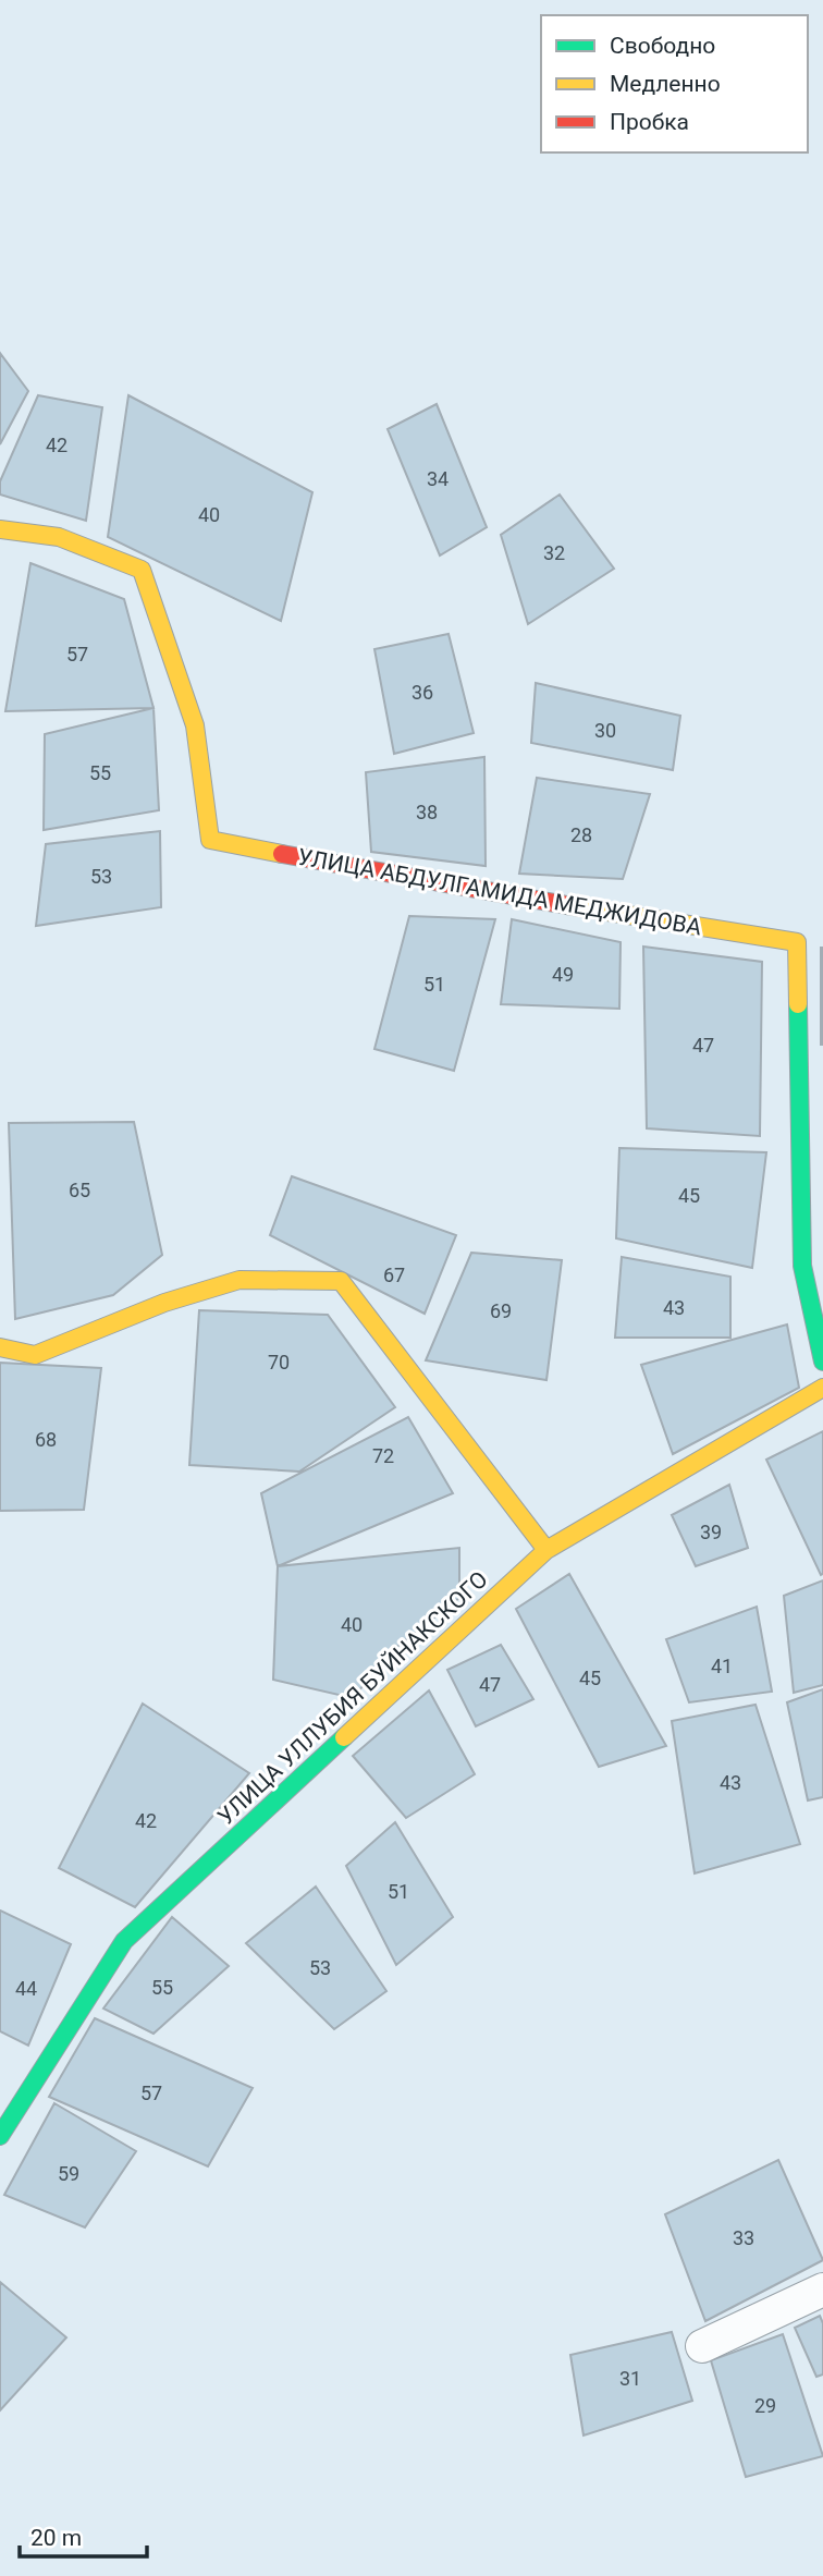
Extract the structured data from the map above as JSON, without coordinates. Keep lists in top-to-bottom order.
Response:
{
  "streets": {
    "street": ["УЛИЦА АБДУЛГАМИДА МЕДЖИДОВА", "УЛИЦА УЛЛУБИЯ БУЙНАКСКОГО"]
  },
  "house_numbers": [
    "42",
    "34",
    "40",
    "32",
    "57",
    "36",
    "30",
    "55",
    "38",
    "28",
    "53",
    "49",
    "51",
    "47",
    "65",
    "45",
    "67",
    "43",
    "69",
    "70",
    "68",
    "72",
    "39",
    "40",
    "41",
    "45",
    "47",
    "43",
    "42",
    "51",
    "53",
    "55",
    "44",
    "57",
    "59",
    "33",
    "31",
    "29"
  ],
  "legend": ["Свободно", "Медленно", "Пробка"],
  "scale_bar": "20 m"
}
